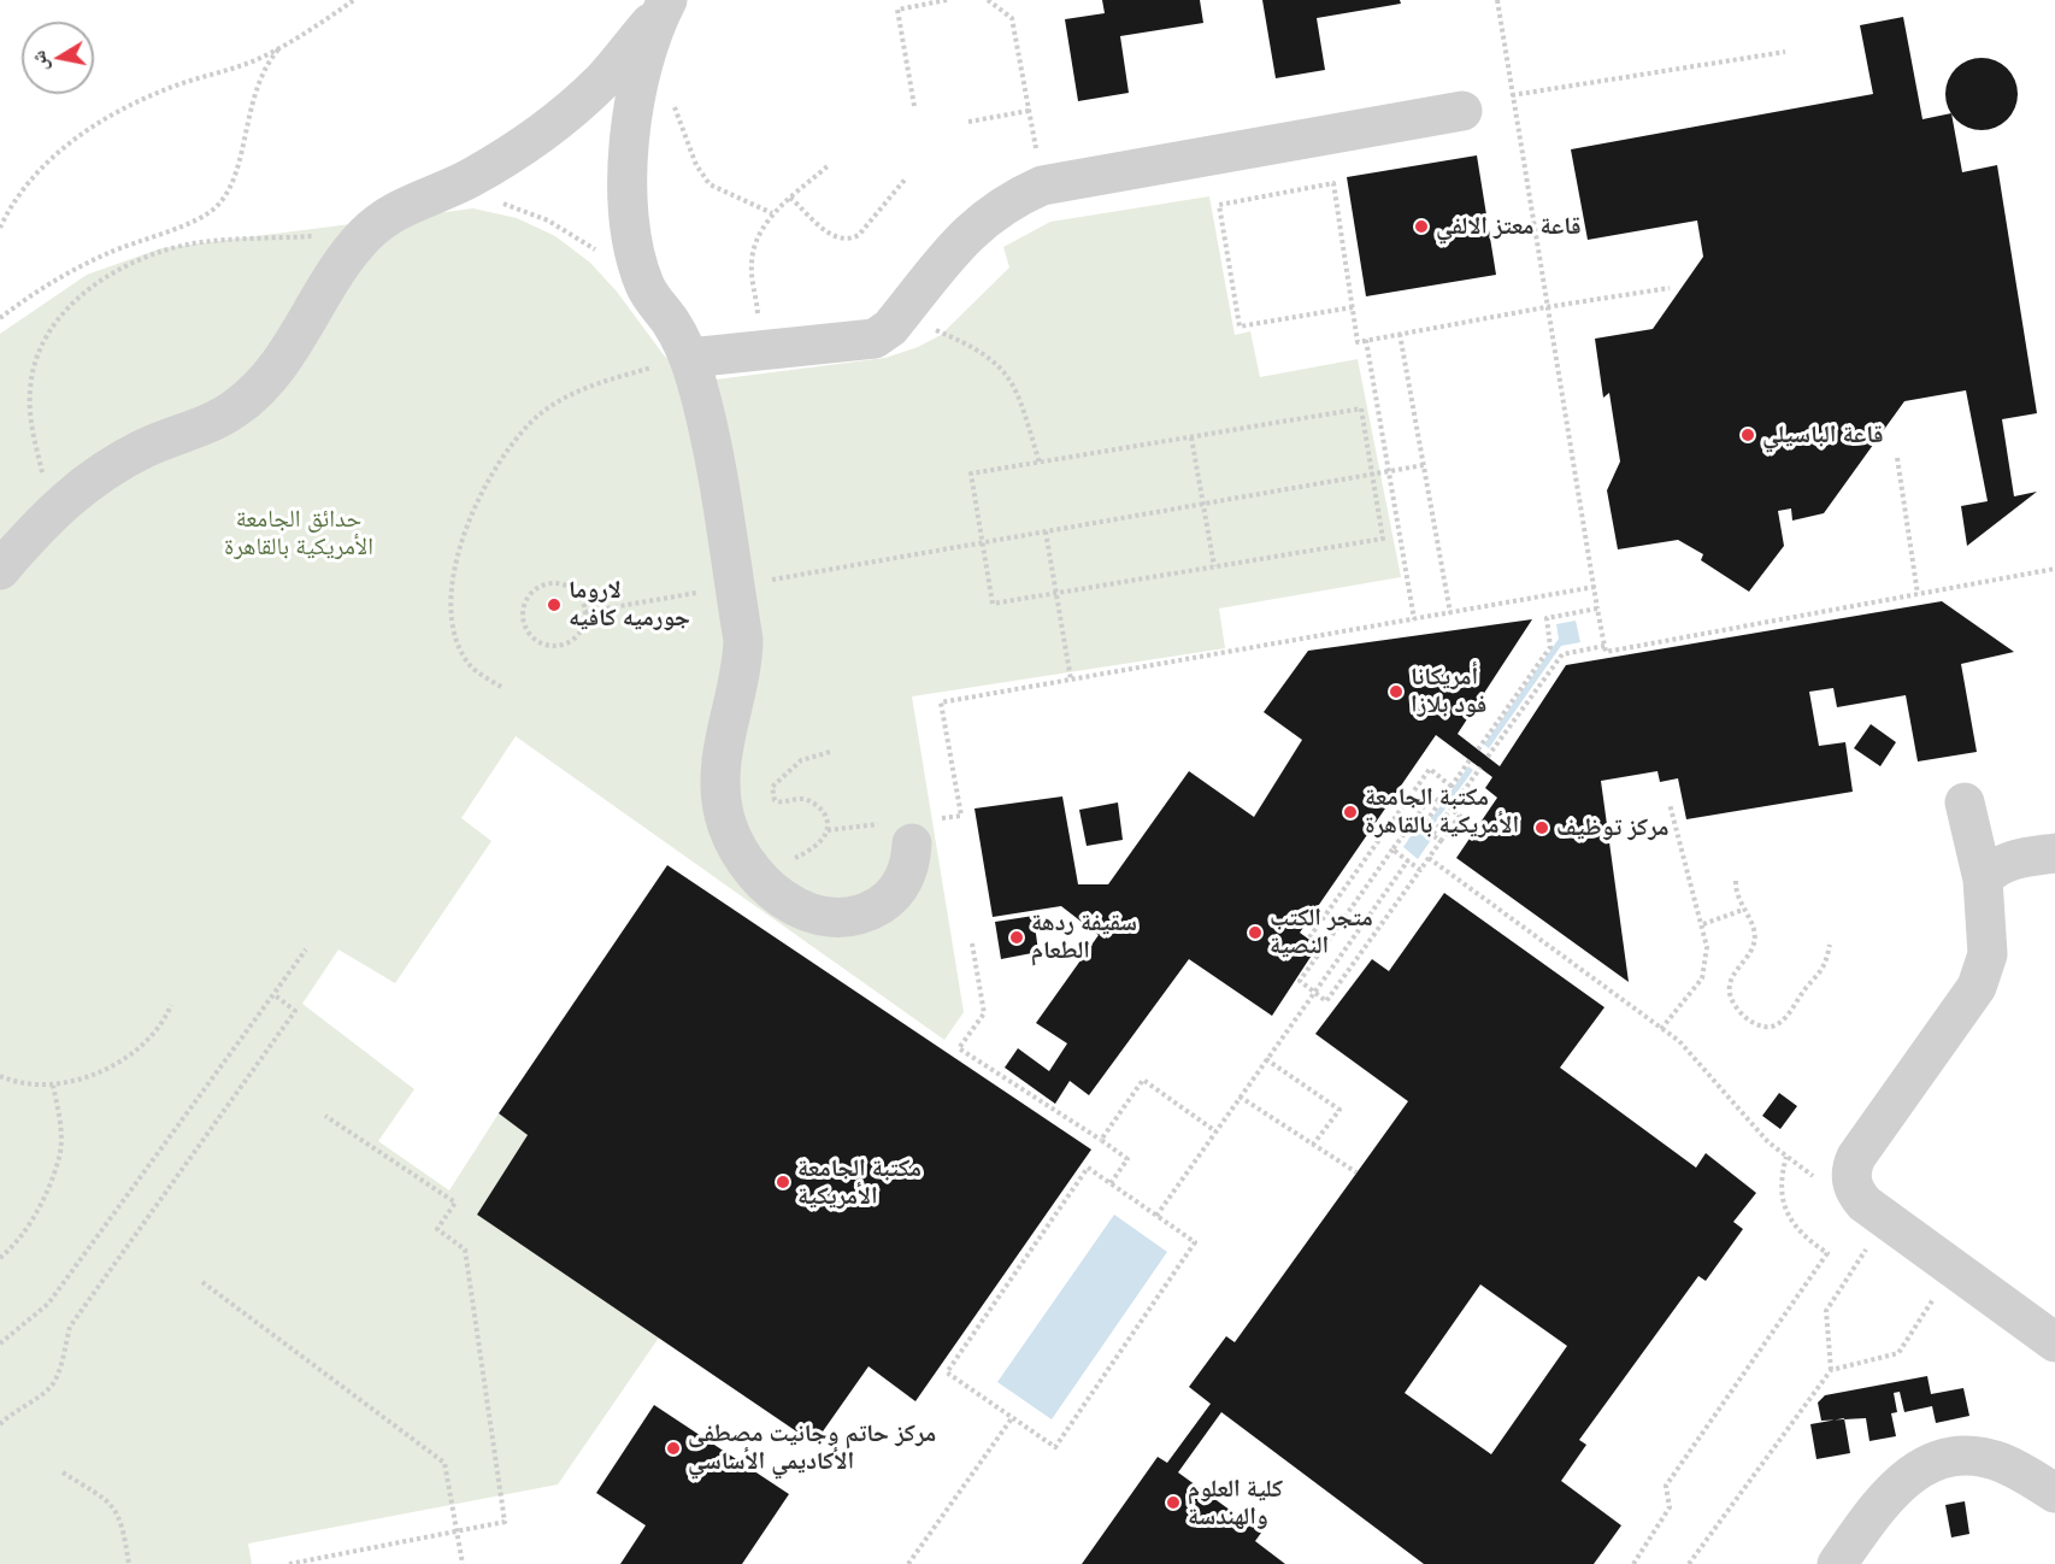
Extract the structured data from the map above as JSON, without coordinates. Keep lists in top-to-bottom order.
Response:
{
  "parks": ["حدائق الجامعة الأمريكية بالقاهرة"],
  "places": [
    "قاعة معتز الالفي",
    "قاعة الباسيلي",
    "لاروما جورميه كافيه",
    "أمريكانا فود بلازا",
    "مكتبة الجامعة الأمريكية بالقاهرة",
    "مركز توظيف",
    "متجر الكتب النصية",
    "سقيفة ردهة الطعام",
    "مكتبة الجامعة الأمريكية",
    "مركز حاتم وجانيت مصطفى الأكاديمي الأساسي",
    "كلية العلوم والهندسة"
  ],
  "north": "left"
}
